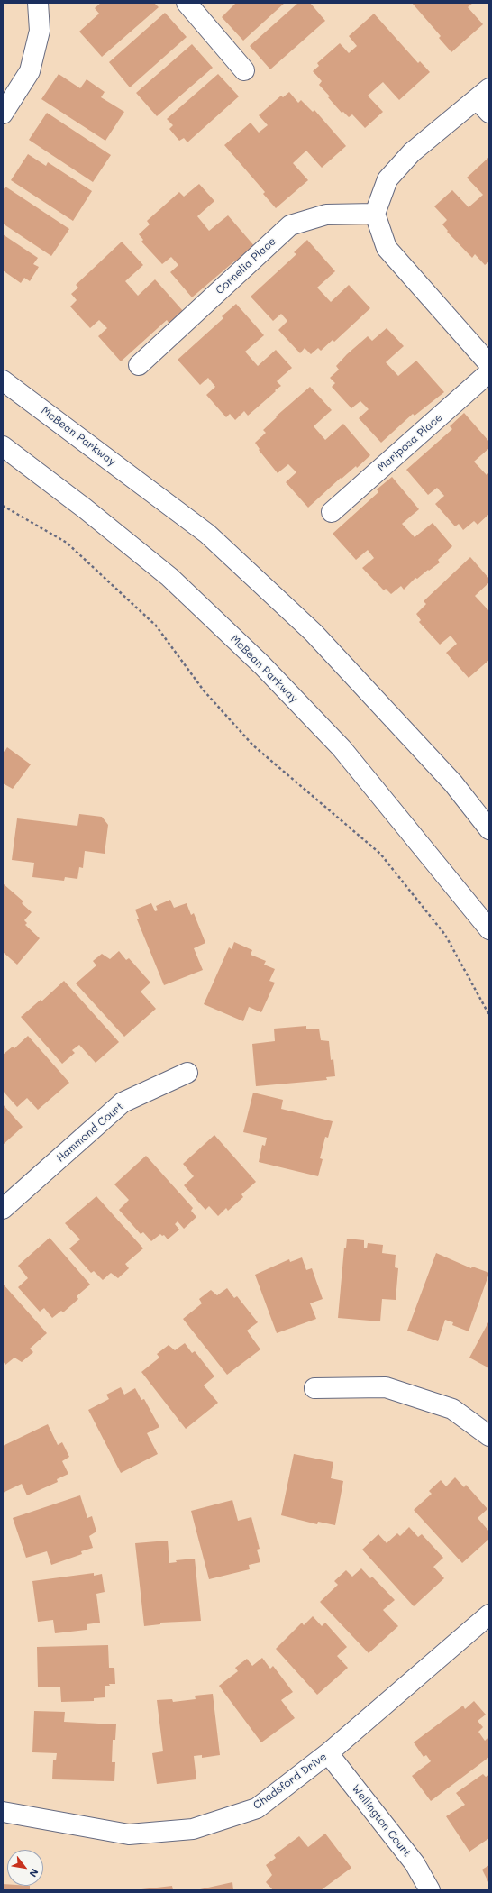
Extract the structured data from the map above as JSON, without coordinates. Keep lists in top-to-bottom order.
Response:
{
  "streets": {
    "street": [
      "Cornelia Place",
      "McBean Parkway",
      "Mariposa Place",
      "Hammond Court",
      "Chadsford Drive",
      "Wellington Court"
    ]
  },
  "crossings": [
    ["Chadsford Drive", "Wellington Court"]
  ],
  "north": "bottom right"
}
